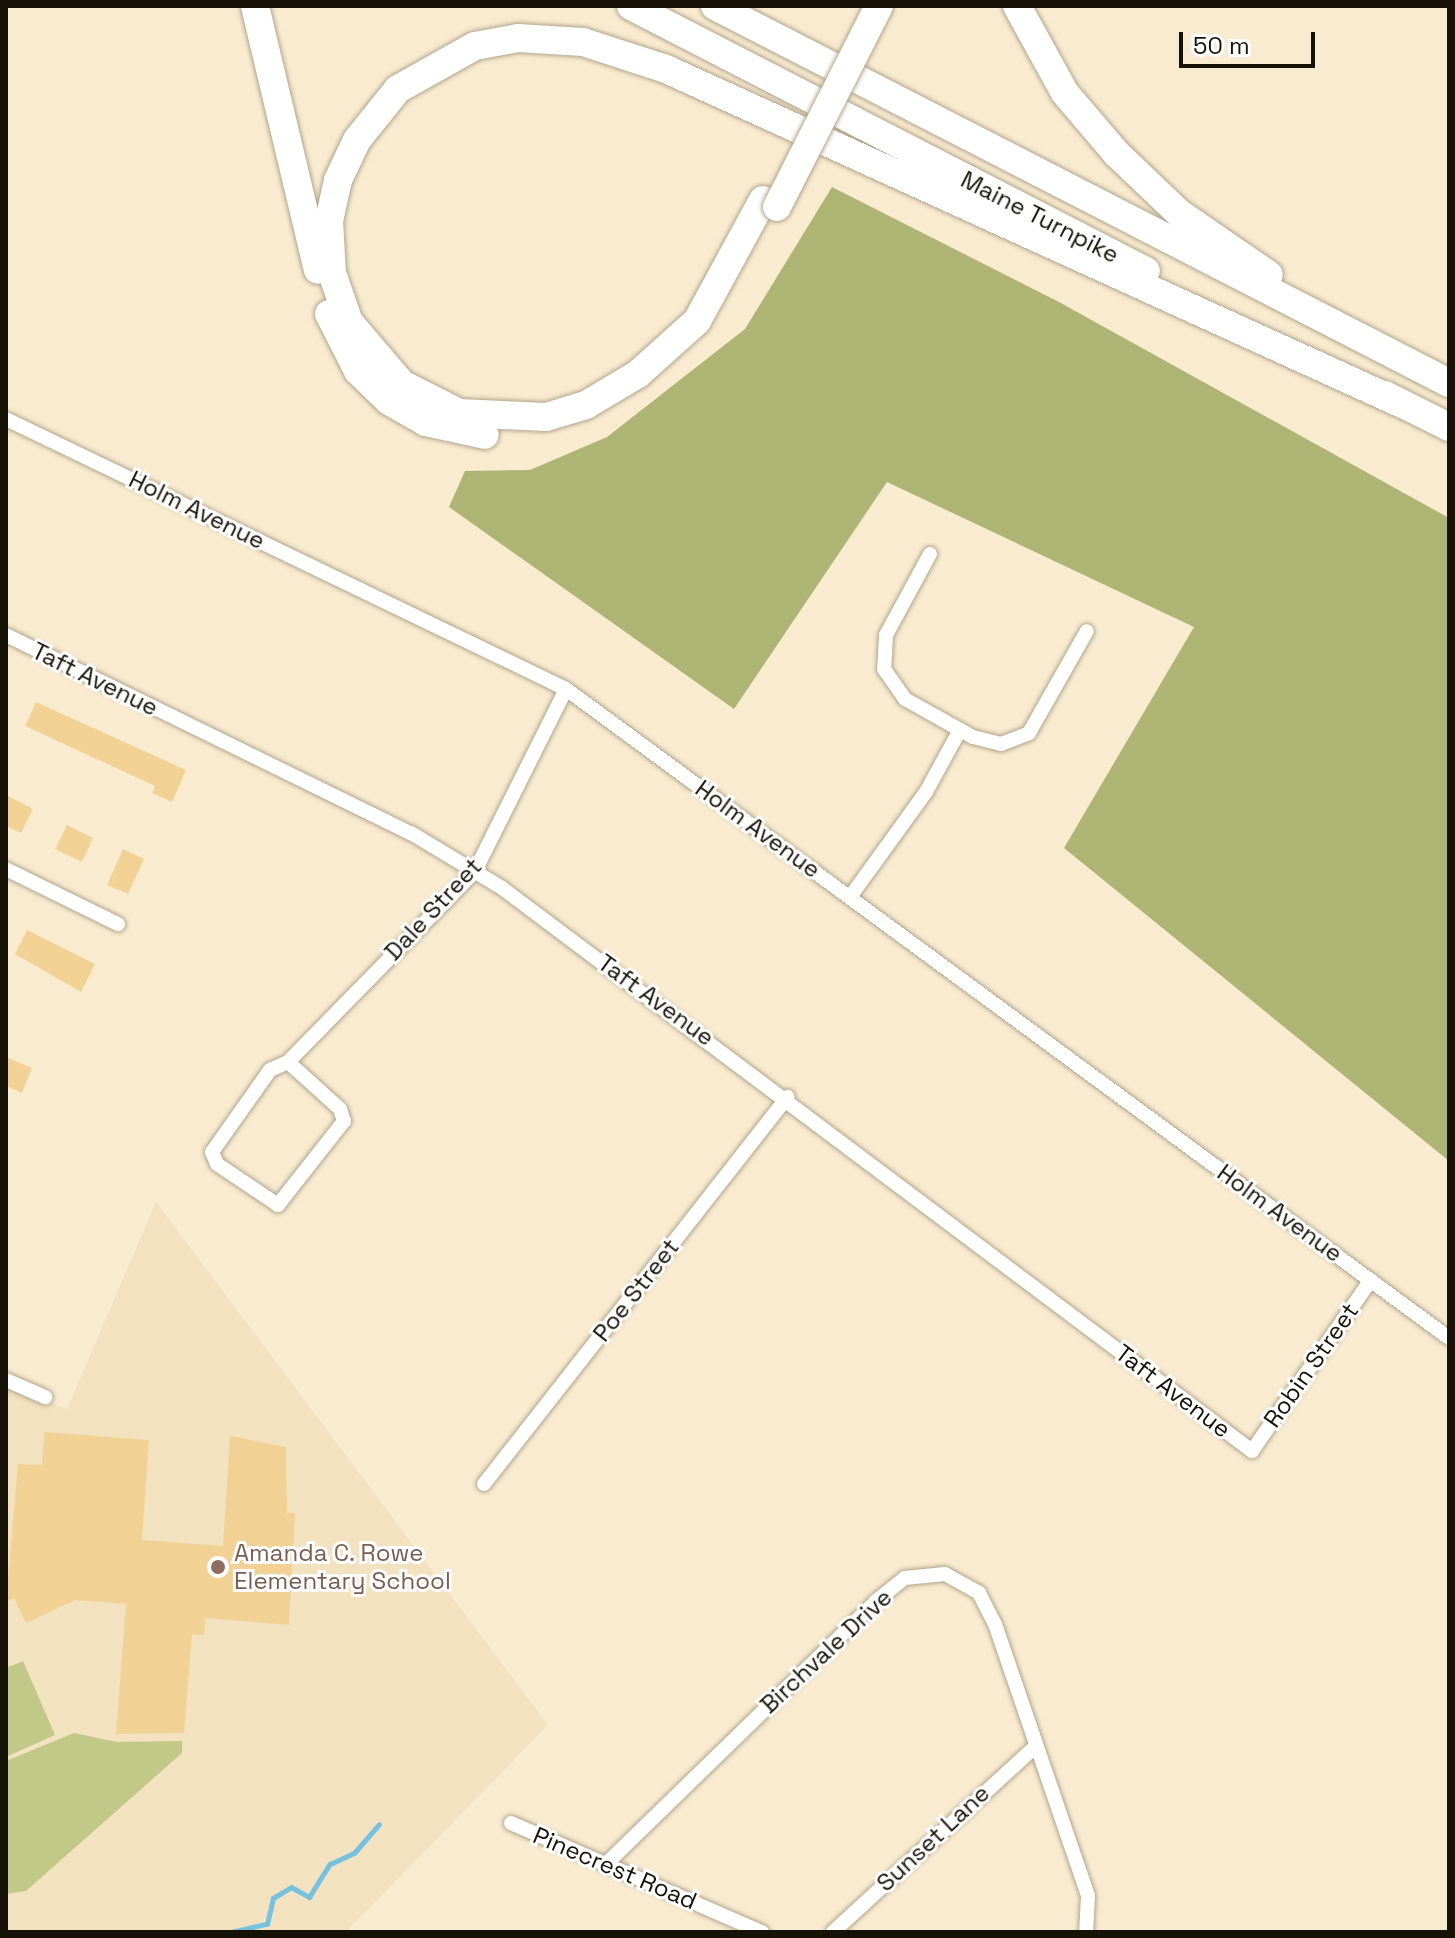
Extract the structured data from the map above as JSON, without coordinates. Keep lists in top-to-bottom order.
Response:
{
  "streets": {
    "highway": ["Maine Turnpike"],
    "street": [
      "Holm Avenue",
      "Taft Avenue",
      "Dale Street",
      "Poe Street",
      "Robin Street",
      "Birchvale Drive",
      "Sunset Lane",
      "Pinecrest Road"
    ]
  },
  "crossings": [
    ["Holm Avenue", "Dale Street"],
    ["Holm Avenue", "Robin Street"],
    ["Taft Avenue", "Dale Street"],
    ["Taft Avenue", "Poe Street"],
    ["Taft Avenue", "Robin Street"],
    ["Birchvale Drive", "Sunset Lane"],
    ["Birchvale Drive", "Pinecrest Road"]
  ],
  "places": ["Amanda C. Rowe Elementary School"],
  "scale_bar": "50 m"
}
